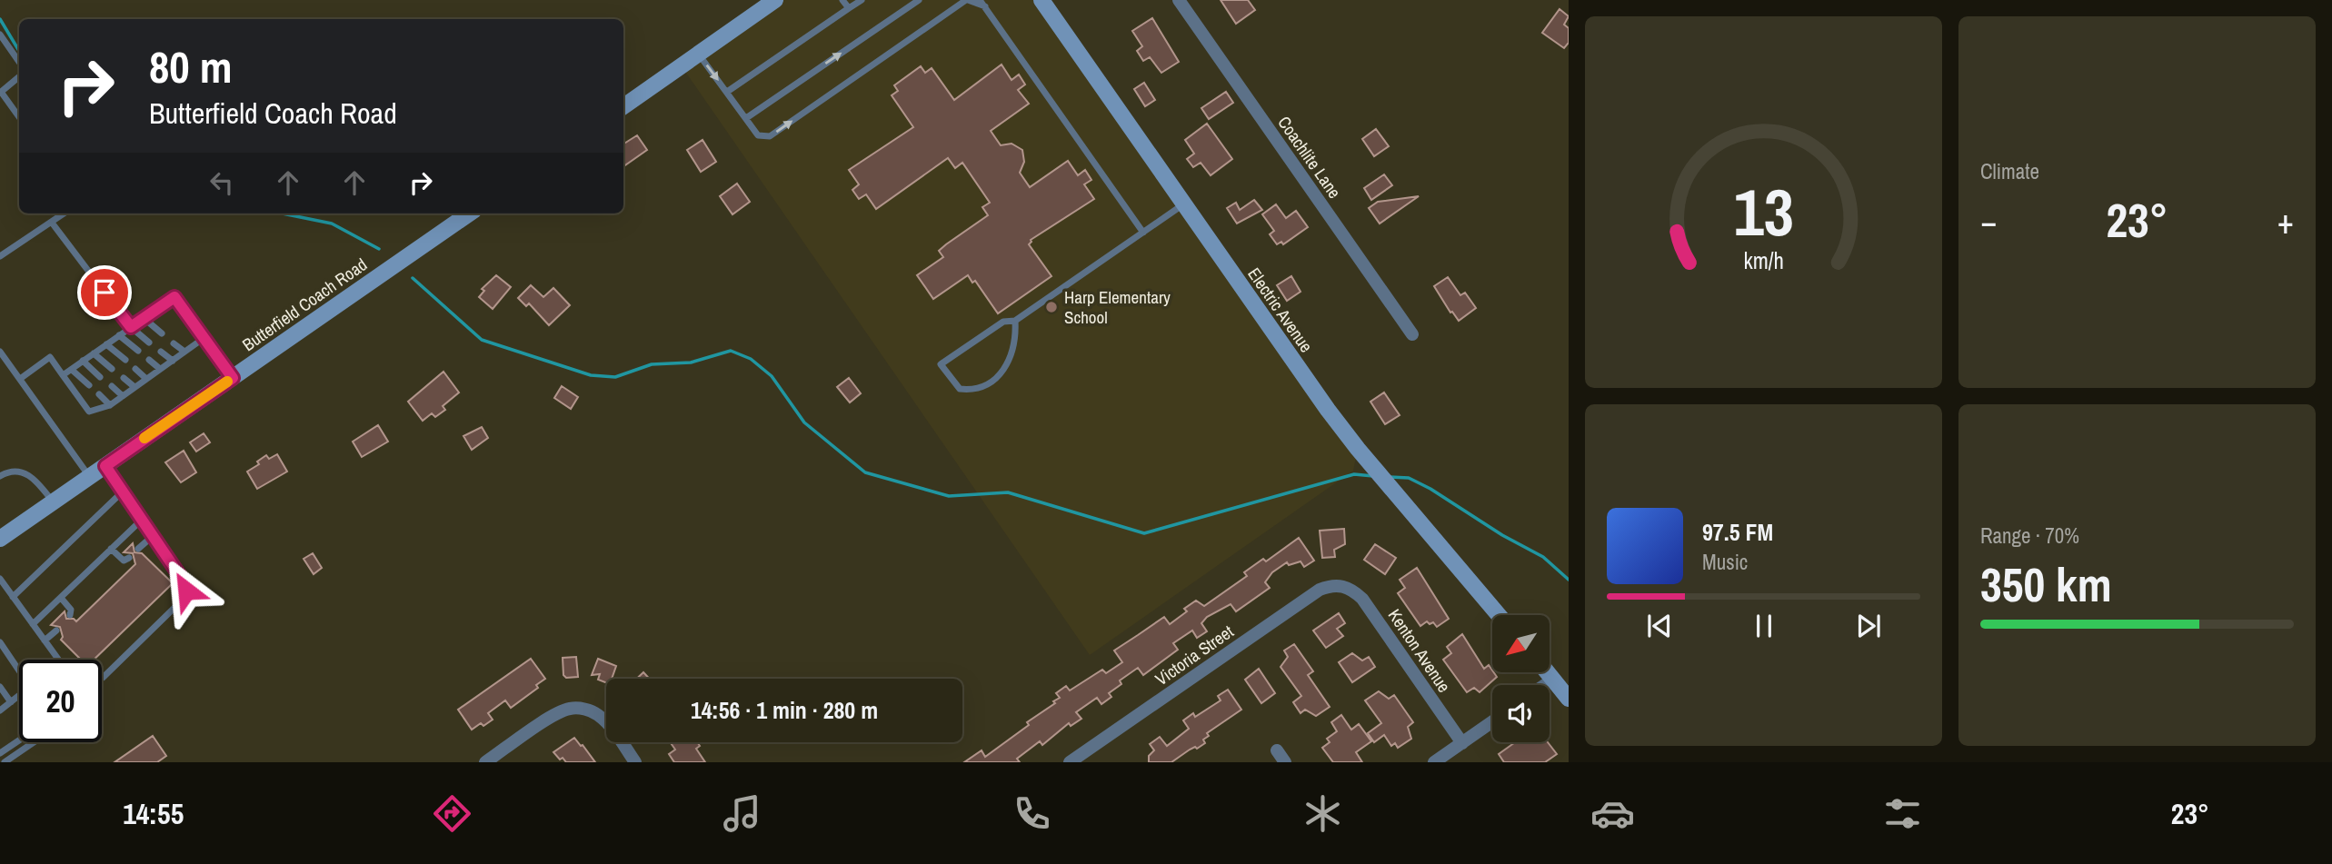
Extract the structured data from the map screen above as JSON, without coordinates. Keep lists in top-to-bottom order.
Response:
{
  "streets": {
    "street": [
      "Coachlite Lane",
      "Butterfield Coach Road",
      "Electric Avenue",
      "Kenton Avenue",
      "Victoria Street"
    ]
  },
  "crossings": [
    ["Kenton Avenue", "Victoria Street"]
  ],
  "places": ["Harp Elementary School"],
  "north": "bottom left",
  "page": {
    "tile": [
      "Climate",
      ["Range · 70%", "350 km"]
    ],
    "turn": ["80 m", "Butterfield Coach Road"],
    "heat": ["−", "23°", "+"],
    "song": ["97.5 FM", "Music"],
    "limit": "20",
    "trip": "14:56 · 1 min · 280 m",
    "tabs": ["14:55", "23°"],
    "gauge": ["13", "km/h"]
  }
}
